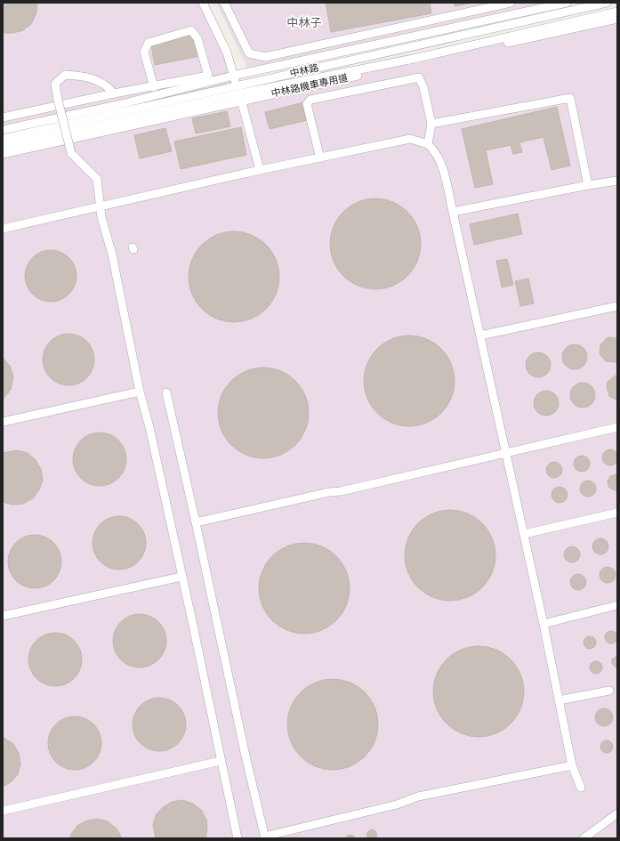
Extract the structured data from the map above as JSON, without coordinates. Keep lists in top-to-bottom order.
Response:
{
  "streets": {
    "street": ["中林路", "中林路機車專用道"]
  },
  "crossings": [
    ["中林路", "中林路機車專用道"]
  ],
  "districts": ["中林子"]
}
